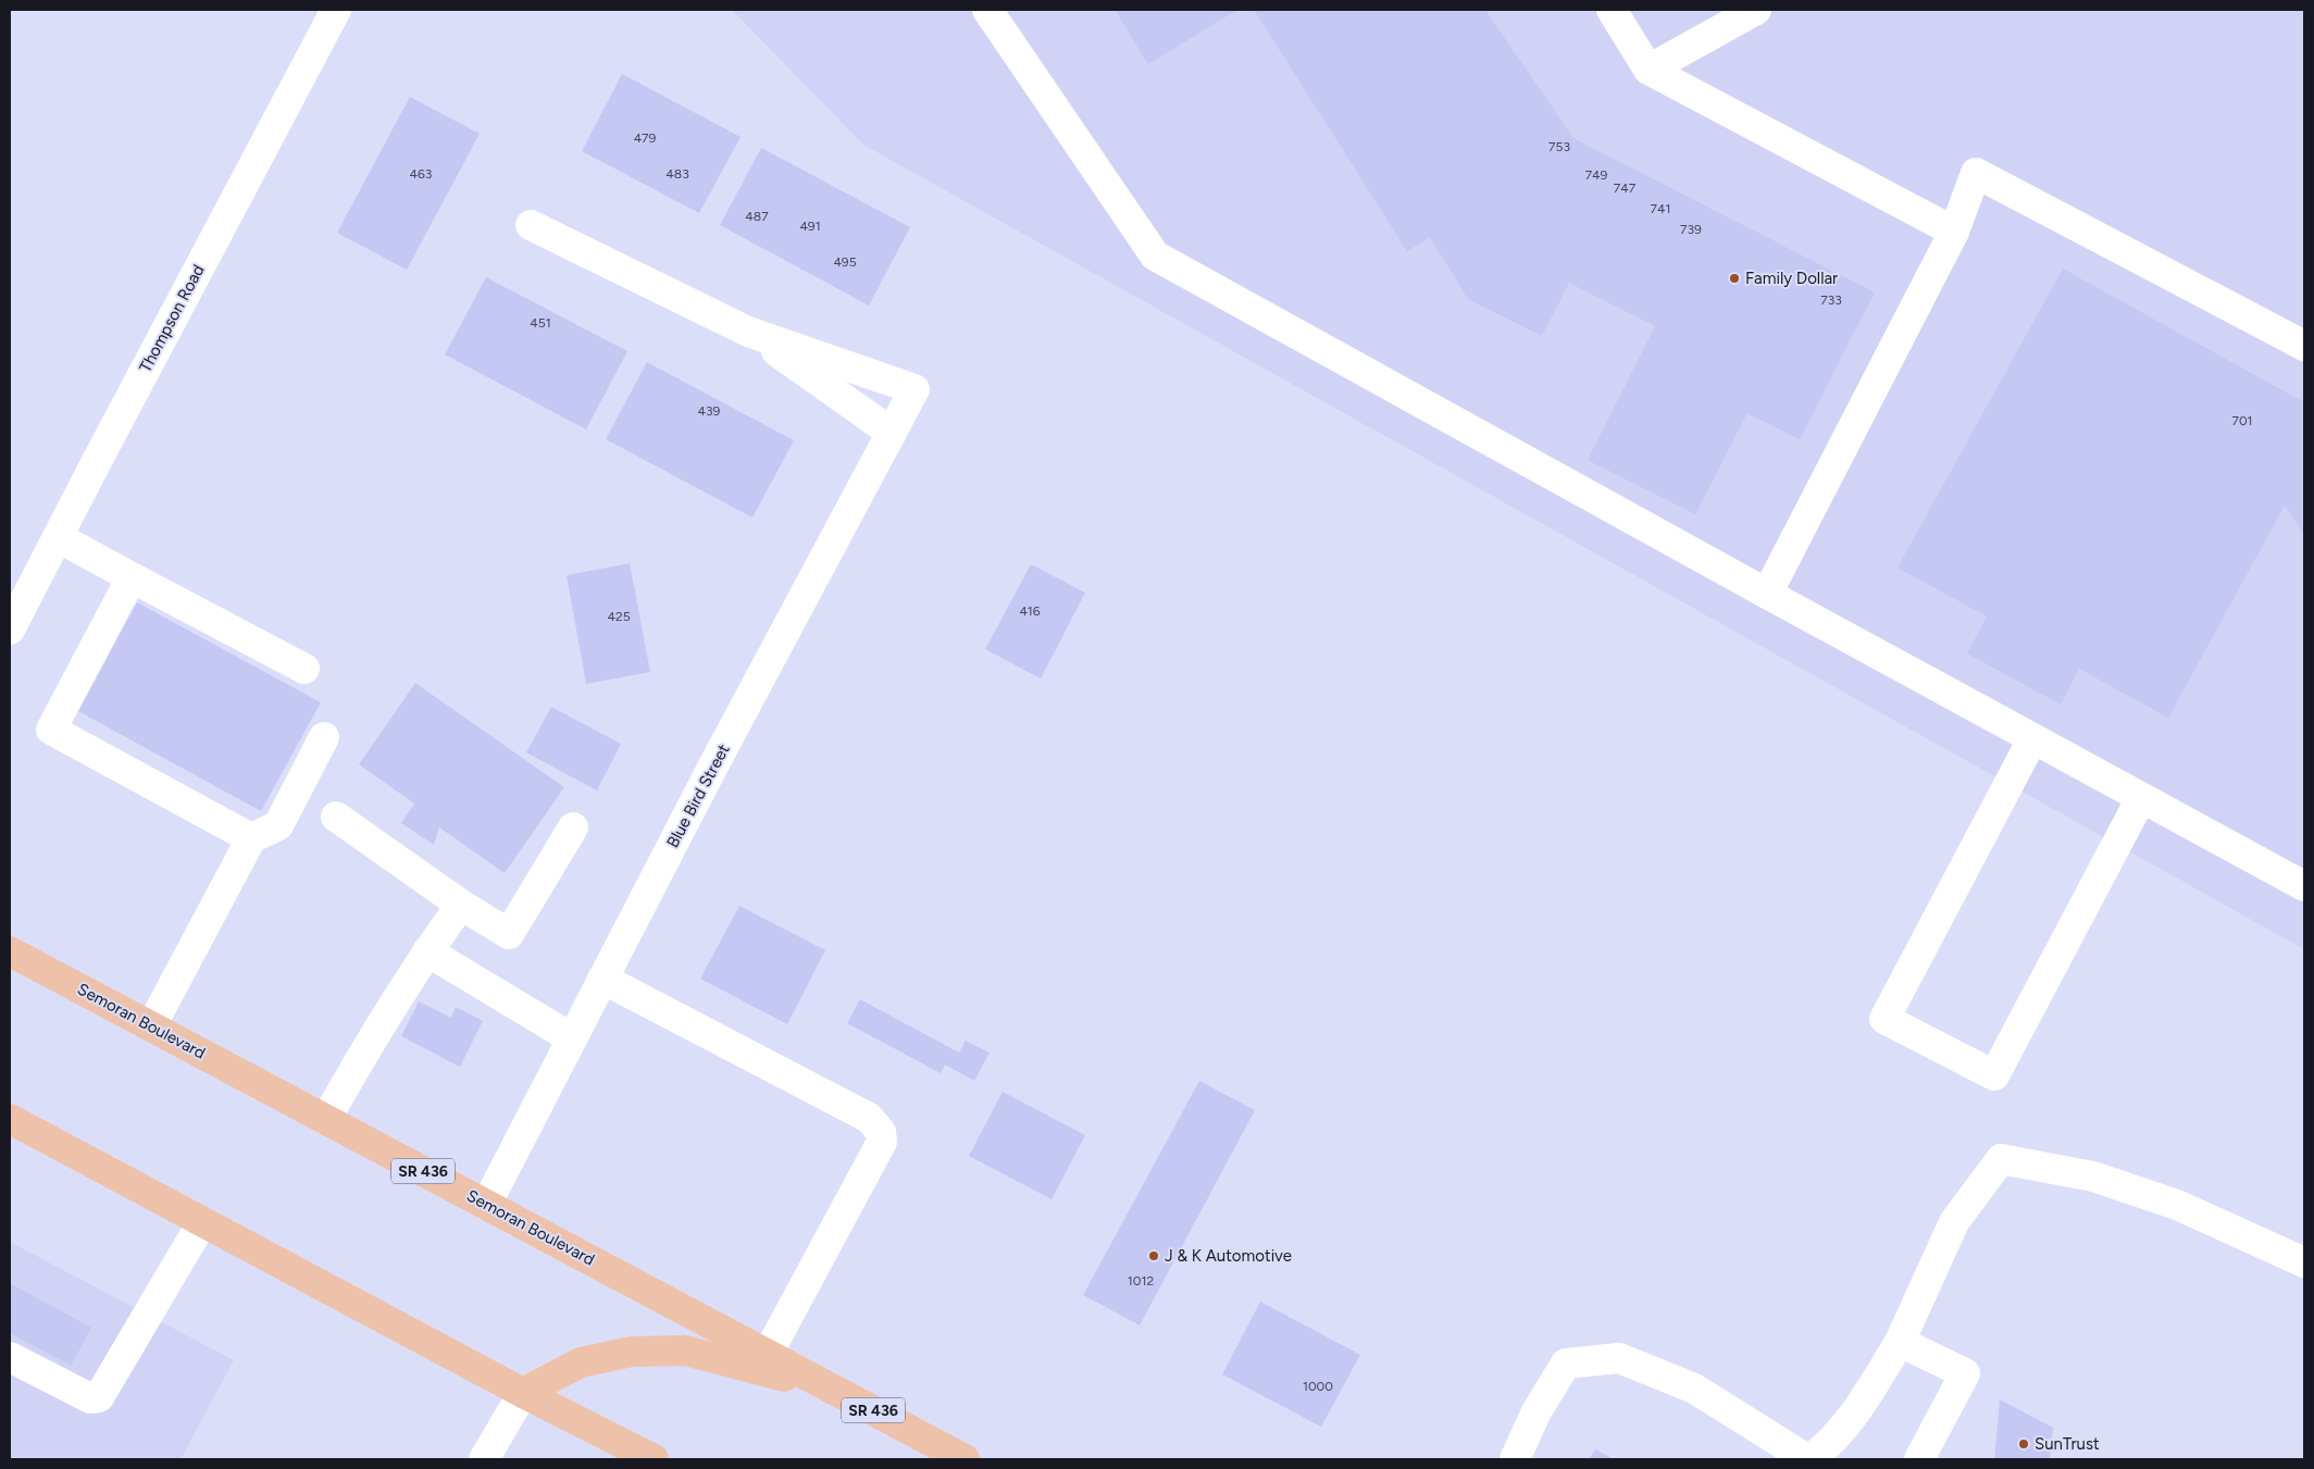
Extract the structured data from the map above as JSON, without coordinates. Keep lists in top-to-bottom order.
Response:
{
  "streets": {
    "main road": ["Semoran Boulevard", "SR 436"],
    "street": ["Thompson Road", "Blue Bird Street"]
  },
  "crossings": [
    ["Blue Bird Street", "Semoran Boulevard"]
  ],
  "places": ["Family Dollar", "J & K Automotive", "SunTrust"],
  "house_numbers": [
    "479",
    "753",
    "463",
    "483",
    "749",
    "747",
    "741",
    "487",
    "491",
    "739",
    "495",
    "733",
    "451",
    "439",
    "701",
    "416",
    "425",
    "1012",
    "1000"
  ]
}
